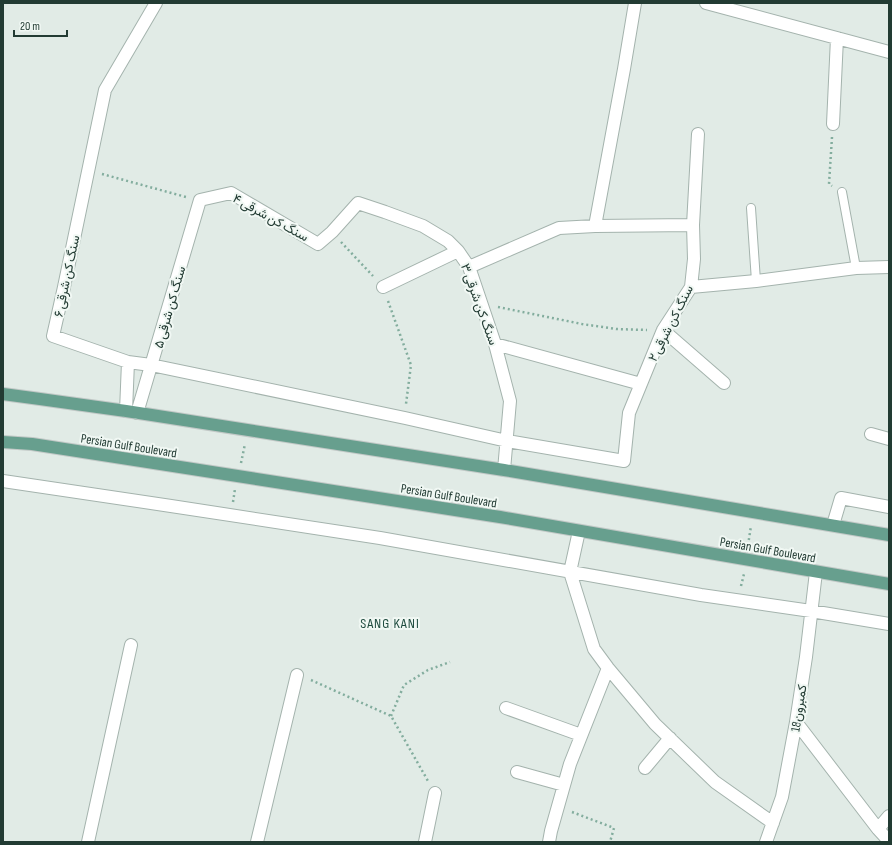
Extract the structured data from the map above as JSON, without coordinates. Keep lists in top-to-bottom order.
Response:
{
  "streets": {
    "main road": ["Persian Gulf Boulevard"],
    "street": [
      "سنگ کن شرقی ۴",
      "سنگ کن شرقی ۶",
      "سنگ کن شرقی ۳",
      "سنگ کن شرقی ۵",
      "سنگ کن شرقی ۲",
      "کمبرون18"
    ]
  },
  "crossings": [
    ["سنگ کن شرقی ۴", "سنگ کن شرقی ۳"],
    ["سنگ کن شرقی ۴", "سنگ کن شرقی ۵"],
    ["سنگ کن شرقی ۳", "سنگ کن شرقی ۲"],
    ["Persian Gulf Boulevard", "کمبرون18"]
  ],
  "districts": ["SANG KANI"],
  "scale_bar": "20 m"
}
